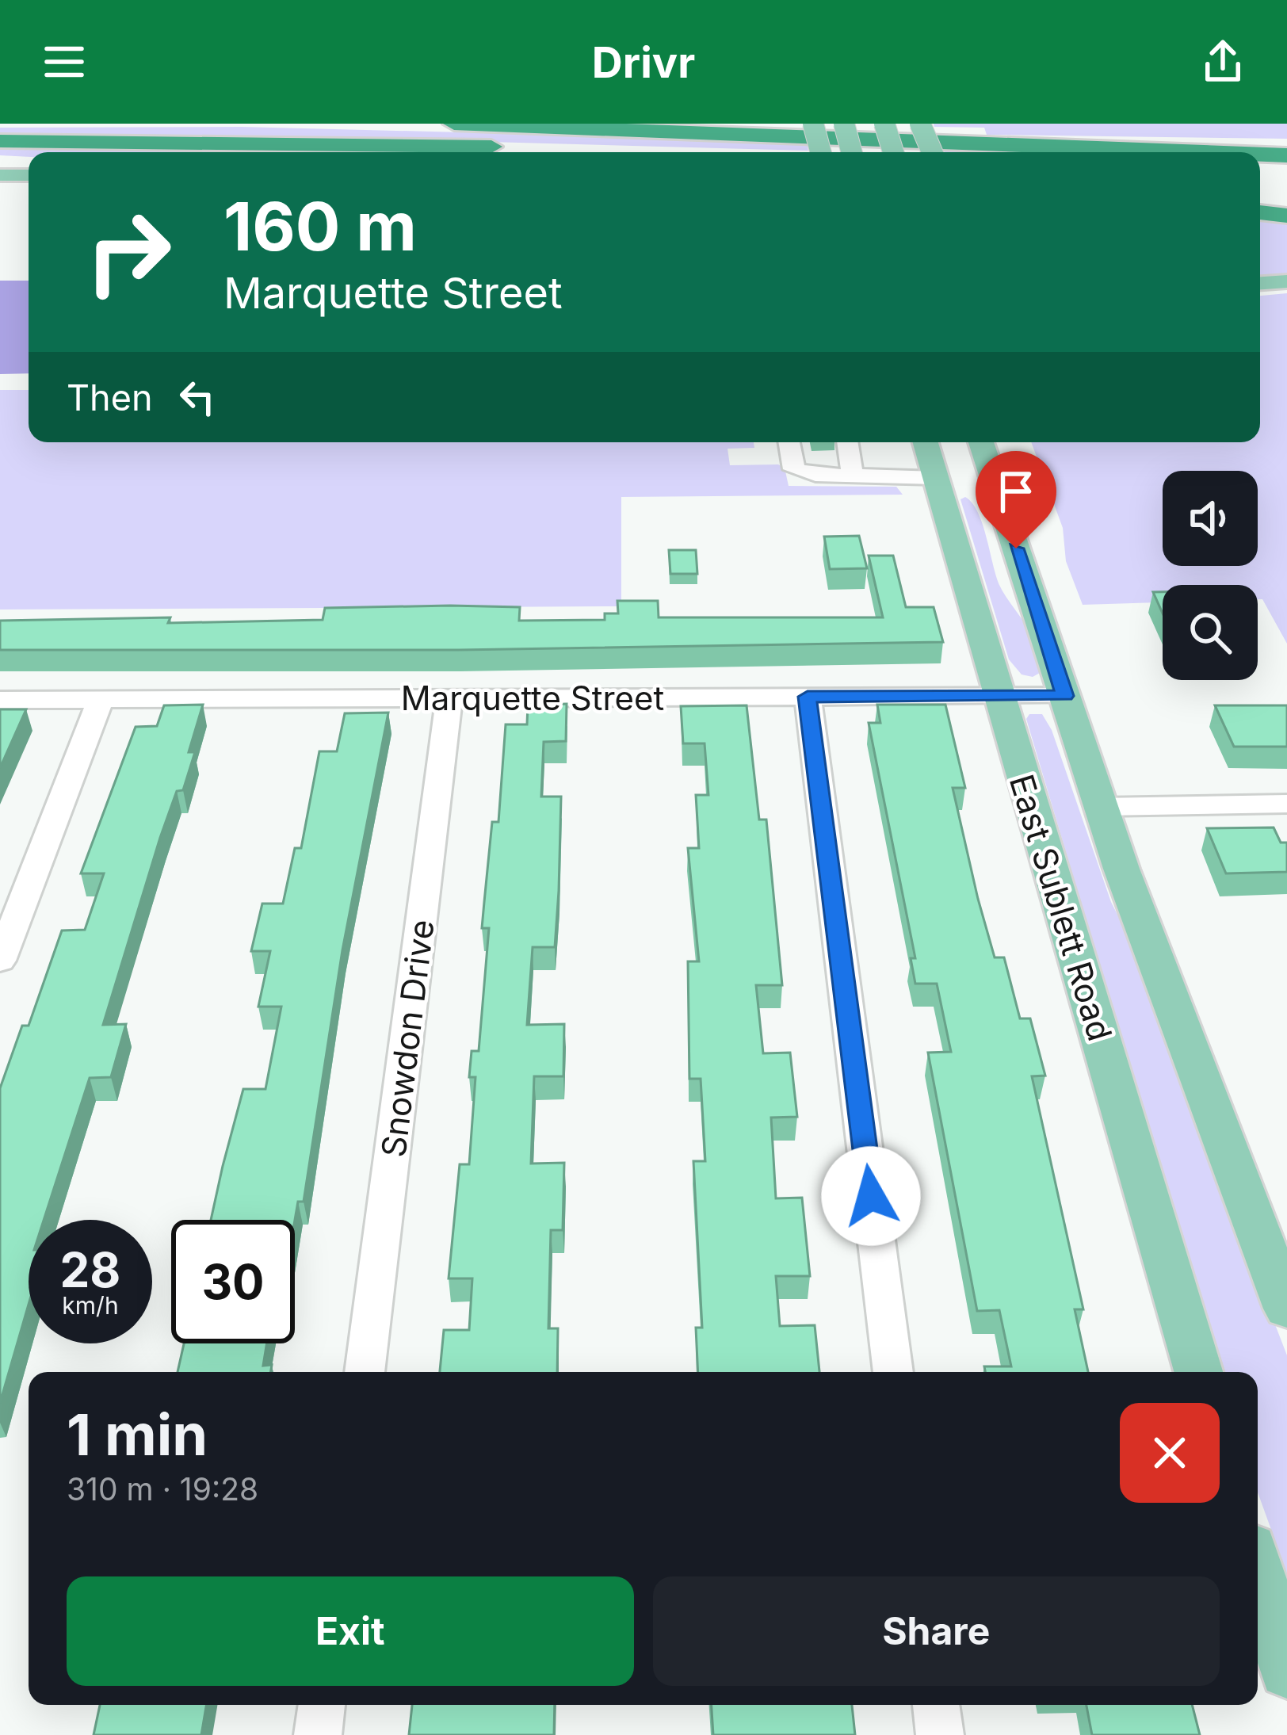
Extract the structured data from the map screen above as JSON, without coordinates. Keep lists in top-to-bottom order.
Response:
{
  "streets": {
    "main road": ["East Sublett Road"],
    "street": ["Marquette Street", "Snowdon Drive"]
  },
  "crossings": [
    ["Marquette Street", "East Sublett Road"],
    ["Marquette Street", "Snowdon Drive"]
  ],
  "page": {
    "header": "Drivr",
    "turn": ["160 m", "Marquette Street"],
    "then": "Then",
    "speed": "28 km/h",
    "limit": "30",
    "heading": ["1 min", "310 m · 19:28"],
    "buttons": ["Exit", "Share"]
  }
}
